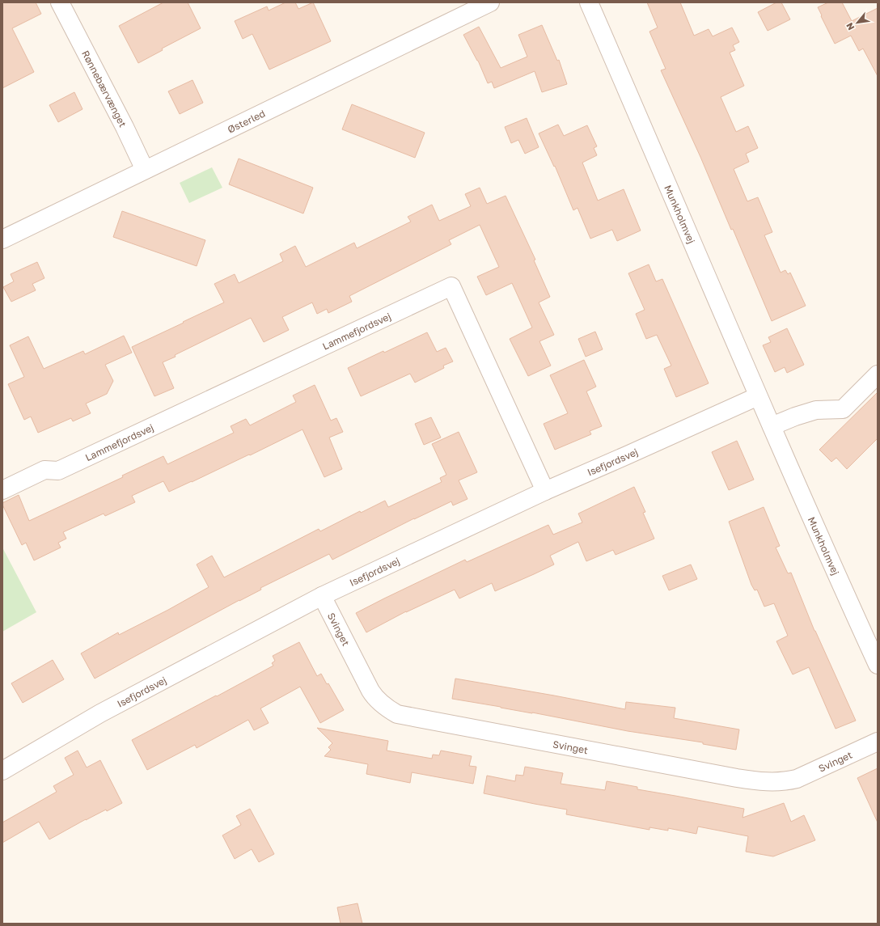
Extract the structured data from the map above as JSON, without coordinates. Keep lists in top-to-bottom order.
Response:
{
  "streets": {
    "street": [
      "Rønnebærvænget",
      "Østerled",
      "Munkholmvej",
      "Lammefjordsvej",
      "Isefjordsvej",
      "Svinget"
    ]
  },
  "crossings": [
    ["Rønnebærvænget", "Østerled"],
    ["Munkholmvej", "Isefjordsvej"],
    ["Lammefjordsvej", "Isefjordsvej"],
    ["Isefjordsvej", "Svinget"]
  ],
  "north": "bottom left"
}
